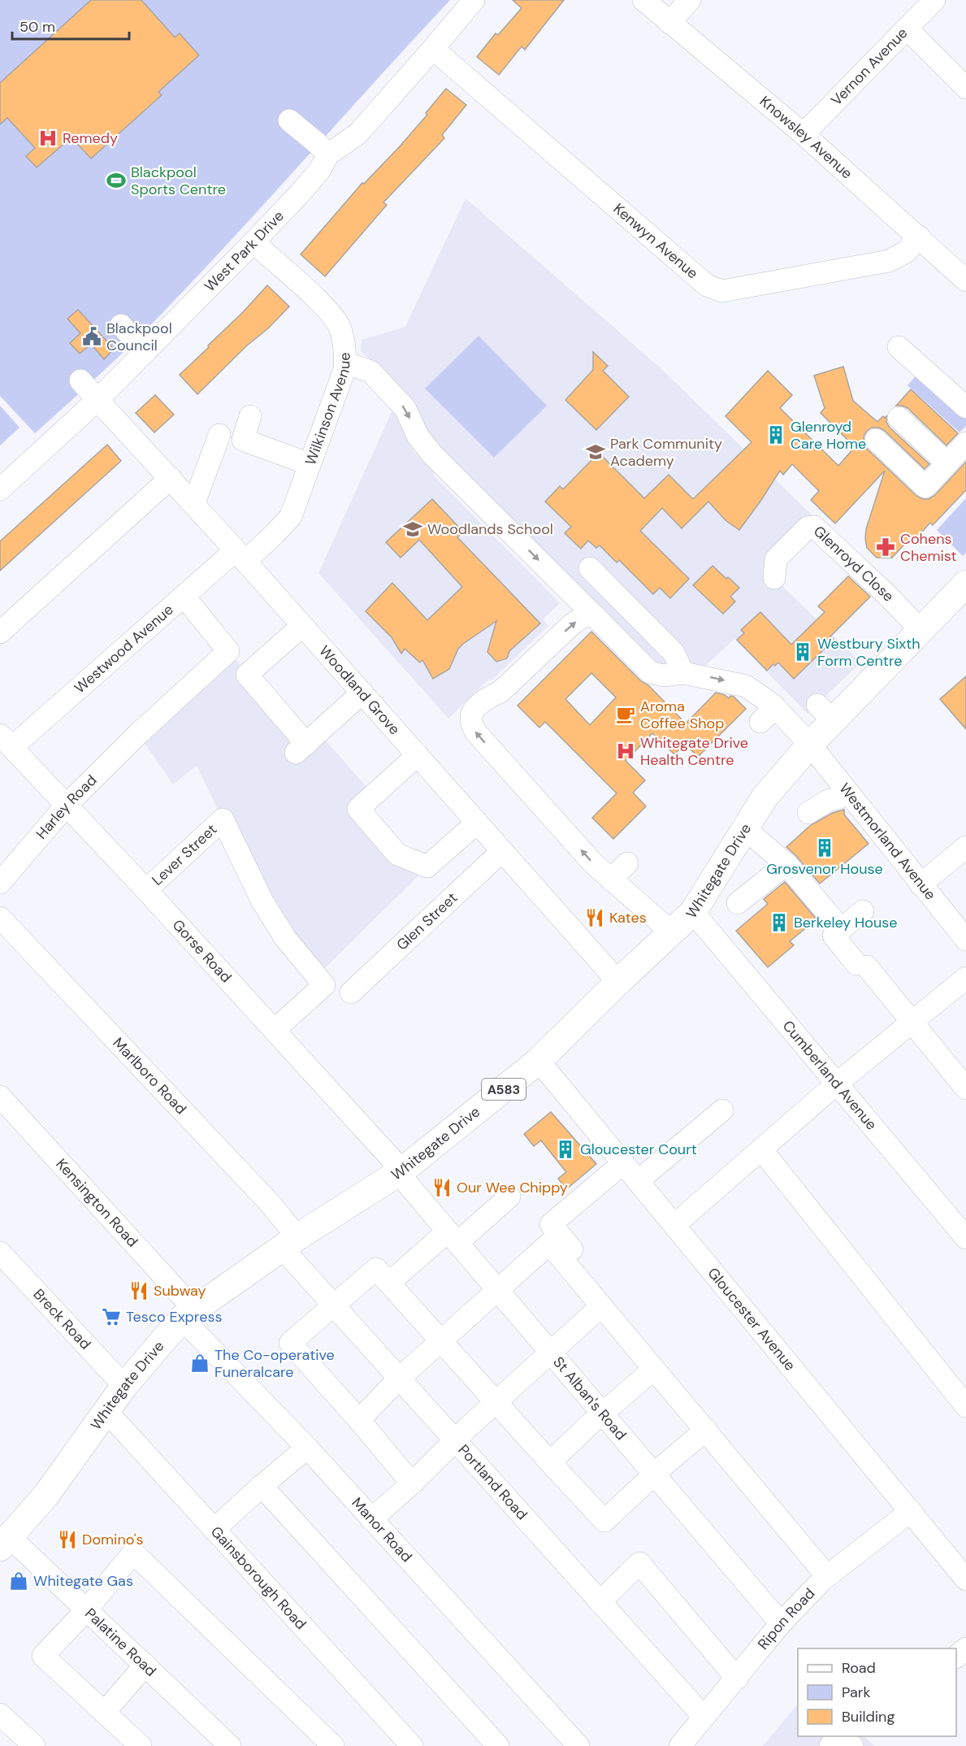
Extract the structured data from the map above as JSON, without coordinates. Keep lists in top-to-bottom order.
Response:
{
  "streets": {
    "main road": ["Whitegate Drive", "A583"],
    "street": [
      "Vernon Avenue",
      "Knowsley Avenue",
      "Kenwyn Avenue",
      "West Park Drive",
      "Wilkinson Avenue",
      "Glenroyd Close",
      "Westwood Avenue",
      "Woodland Grove",
      "Harley Road",
      "Westmorland Avenue",
      "Lever Street",
      "Glen Street",
      "Gorse Road",
      "Cumberland Avenue",
      "Marlboro Road",
      "Kensington Road",
      "Breck Road",
      "Gloucester Avenue",
      "St Alban's Road",
      "Portland Road",
      "Manor Road",
      "Gainsborough Road",
      "Ripon Road",
      "Palatine Road"
    ]
  },
  "crossings": [
    ["Vernon Avenue", "Knowsley Avenue"],
    ["Knowsley Avenue", "Kenwyn Avenue"],
    ["Kenwyn Avenue", "West Park Drive"],
    ["West Park Drive", "Wilkinson Avenue"],
    ["West Park Drive", "Woodland Grove"],
    ["Wilkinson Avenue", "Westwood Avenue"],
    ["Wilkinson Avenue", "Woodland Grove"],
    ["Wilkinson Avenue", "Westmorland Avenue"],
    ["Glenroyd Close", "Whitegate Drive"],
    ["Westwood Avenue", "Woodland Grove"],
    ["Westwood Avenue", "Harley Road"],
    ["Westwood Avenue", "Gorse Road"],
    ["Woodland Grove", "Whitegate Drive"],
    ["Woodland Grove", "Glen Street"],
    ["Harley Road", "Gorse Road"],
    ["Westmorland Avenue", "Whitegate Drive"],
    ["Lever Street", "Gorse Road"],
    ["Whitegate Drive", "Gorse Road"],
    ["Whitegate Drive", "Cumberland Avenue"],
    ["Whitegate Drive", "Marlboro Road"],
    ["Whitegate Drive", "Kensington Road"],
    ["Whitegate Drive", "Breck Road"],
    ["Whitegate Drive", "Gloucester Avenue"],
    ["Whitegate Drive", "St Alban's Road"],
    ["Whitegate Drive", "Portland Road"],
    ["Whitegate Drive", "Manor Road"],
    ["Whitegate Drive", "Gainsborough Road"],
    ["Whitegate Drive", "Palatine Road"],
    ["Gorse Road", "St Alban's Road"],
    ["Marlboro Road", "Portland Road"],
    ["Kensington Road", "Manor Road"],
    ["Gloucester Avenue", "Ripon Road"],
    ["St Alban's Road", "Ripon Road"],
    ["Portland Road", "Ripon Road"]
  ],
  "one_way": ["Westmorland Avenue"],
  "places": {
    "hospital": ["Remedy", "Whitegate Drive Health Centre"],
    "sports": ["Blackpool Sports Centre"],
    "public building": ["Blackpool Council"],
    "building": [
      "Glenroyd Care Home",
      "Westbury Sixth Form Centre",
      "Grosvenor House",
      "Berkeley House",
      "Gloucester Court"
    ],
    "school or university": ["Park Community Academy", "Woodlands School"],
    "pharmacy": ["Cohens Chemist"],
    "cafe": ["Aroma Coffee Shop"],
    "restaurant": [
      "Kates",
      "Our Wee Chippy",
      "Subway",
      "Domino's"
    ],
    "supermarket": ["Tesco Express"],
    "shop": ["The Co-operative Funeralcare", "Whitegate Gas"]
  },
  "legend": ["Road", "Park", "Building"],
  "scale_bar": "50 m"
}
